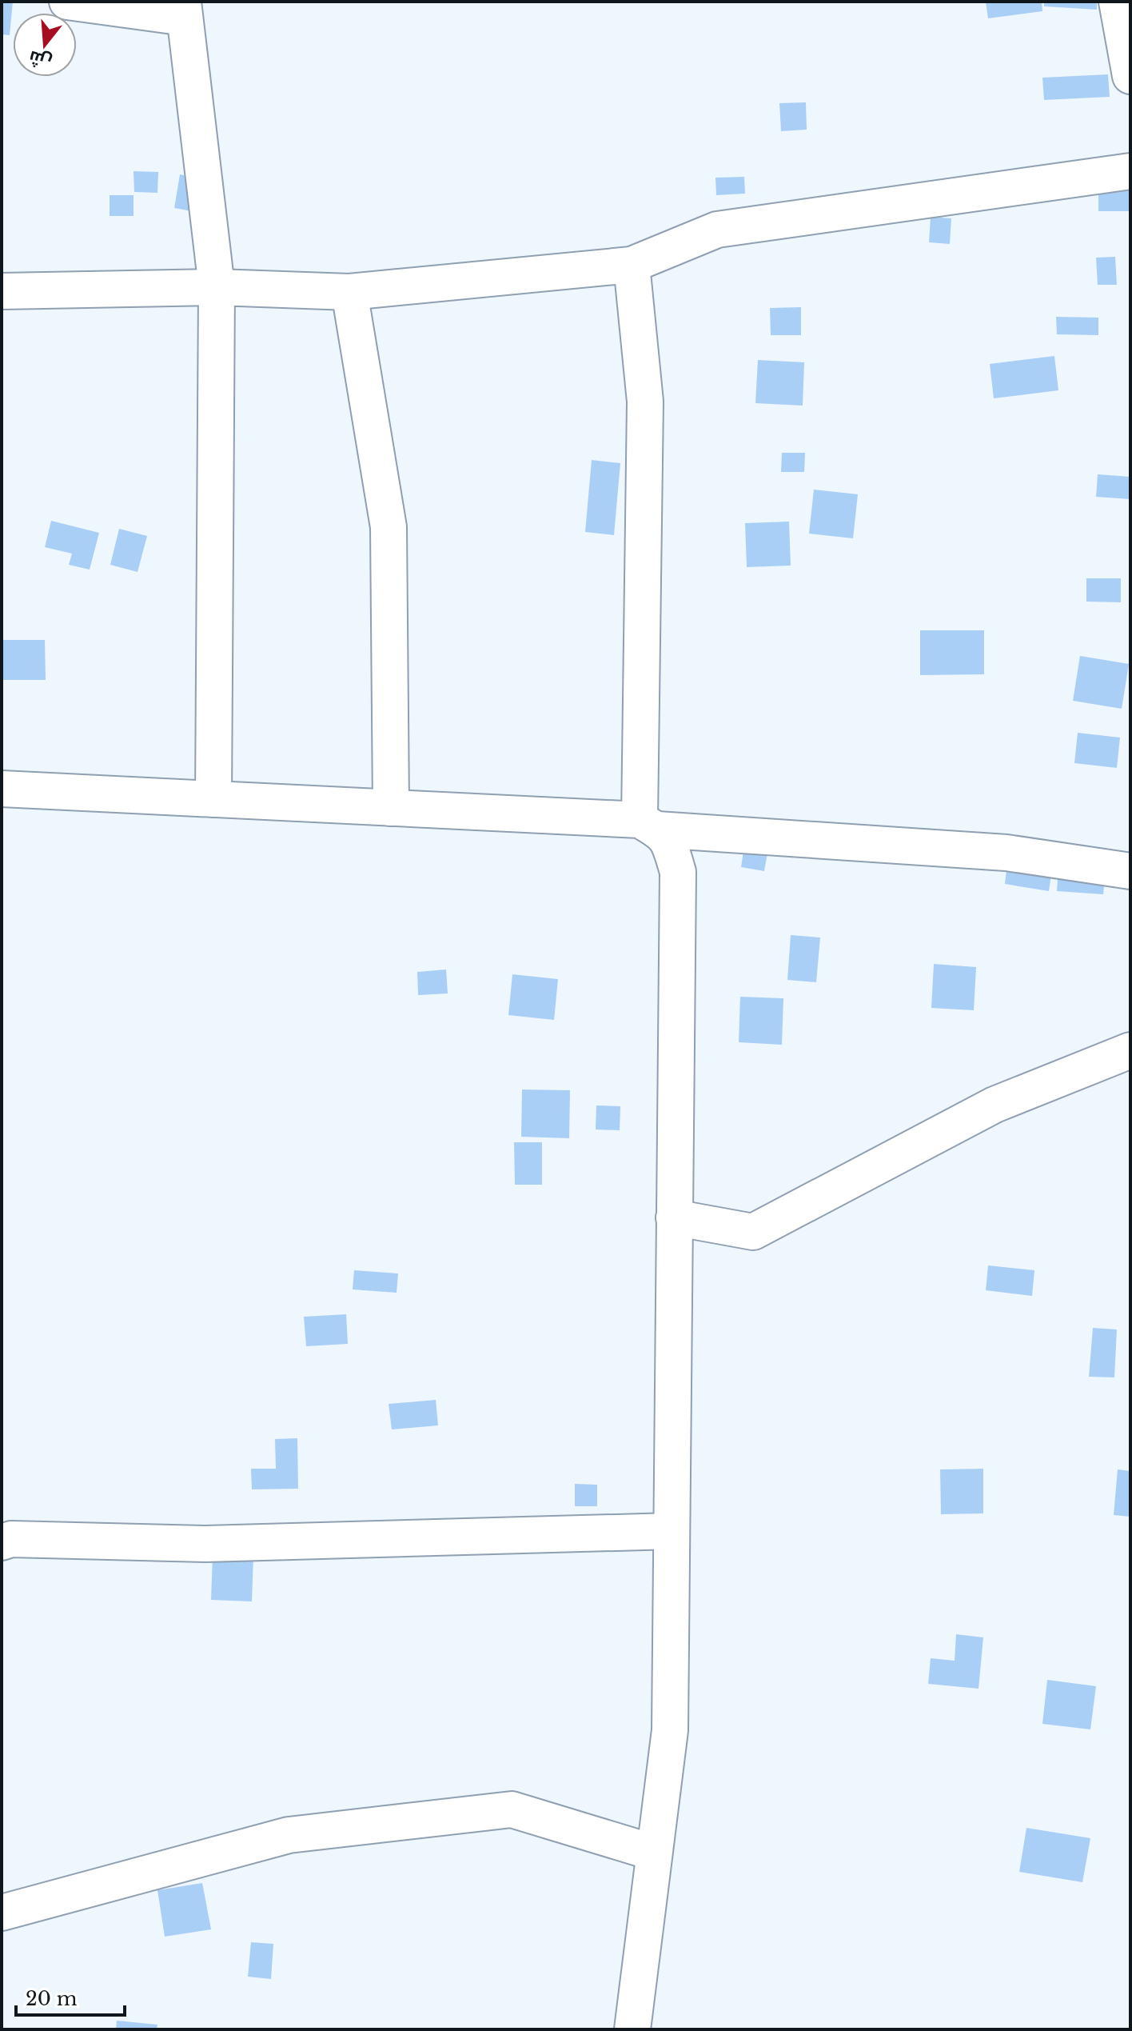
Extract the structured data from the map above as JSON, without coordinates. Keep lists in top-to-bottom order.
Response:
{
  "scale_bar": "20 m",
  "north": "bottom"
}
